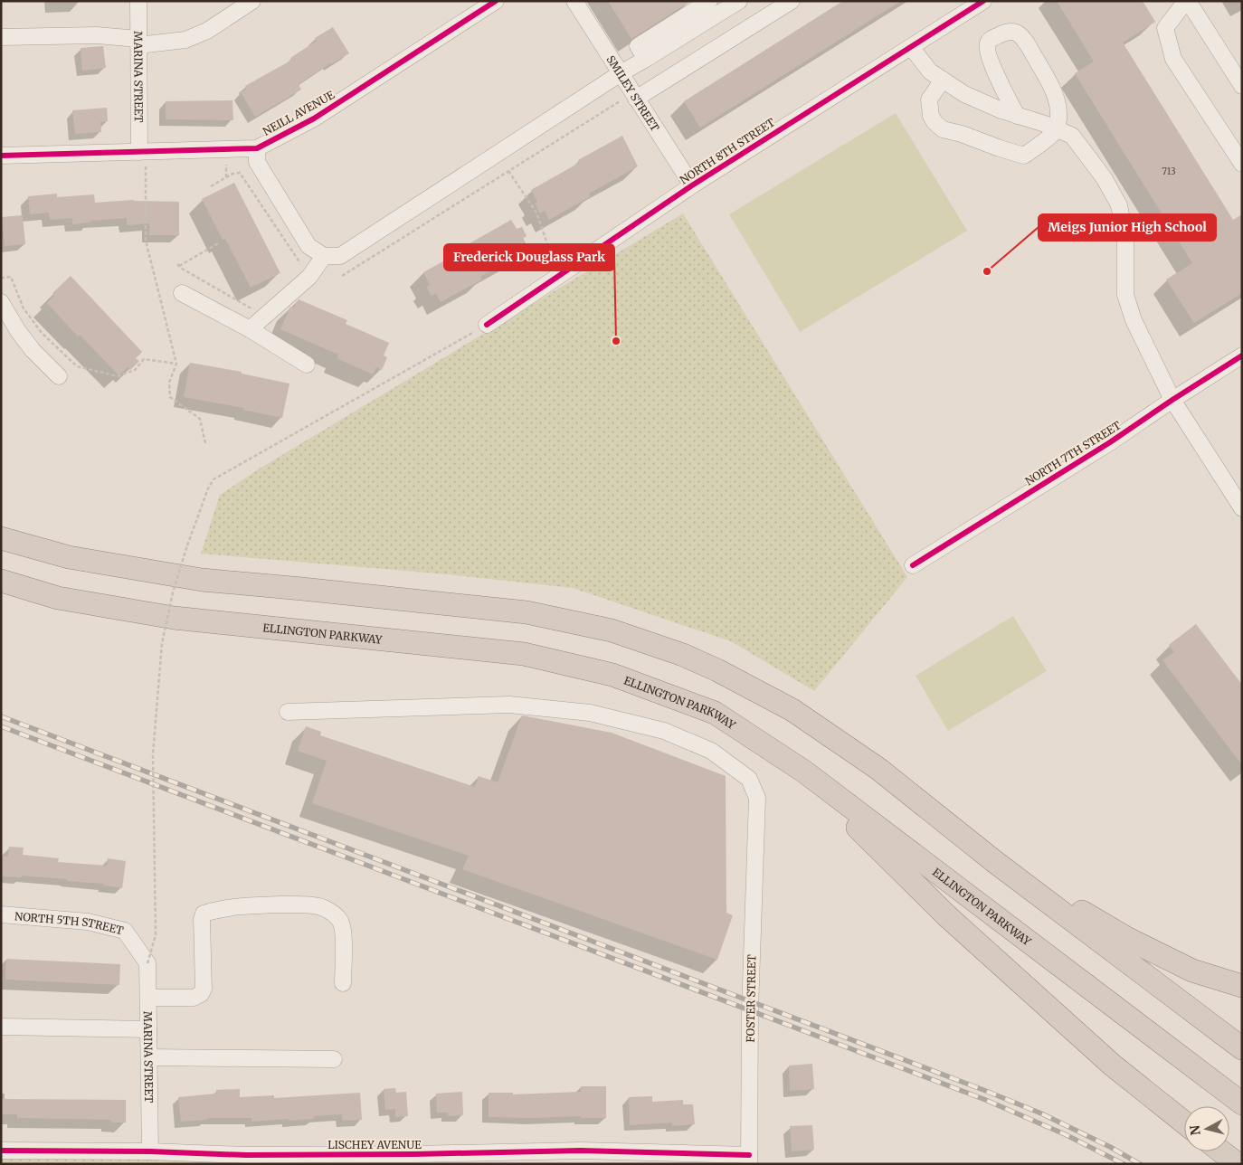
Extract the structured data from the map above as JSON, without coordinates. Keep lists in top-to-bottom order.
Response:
{
  "streets": {
    "highway": ["ELLINGTON PARKWAY"],
    "street": [
      "MARINA STREET",
      "SMILEY STREET",
      "NEILL AVENUE",
      "NORTH 8TH STREET",
      "NORTH 7TH STREET",
      "NORTH 5TH STREET",
      "FOSTER STREET",
      "LISCHEY AVENUE"
    ]
  },
  "crossings": [
    ["MARINA STREET", "NEILL AVENUE"],
    ["MARINA STREET", "NORTH 5TH STREET"],
    ["MARINA STREET", "LISCHEY AVENUE"],
    ["SMILEY STREET", "NORTH 8TH STREET"],
    ["FOSTER STREET", "LISCHEY AVENUE"]
  ],
  "places": ["Meigs Junior High School", "Frederick Douglass Park"],
  "house_numbers": ["713"],
  "north": "left"
}
